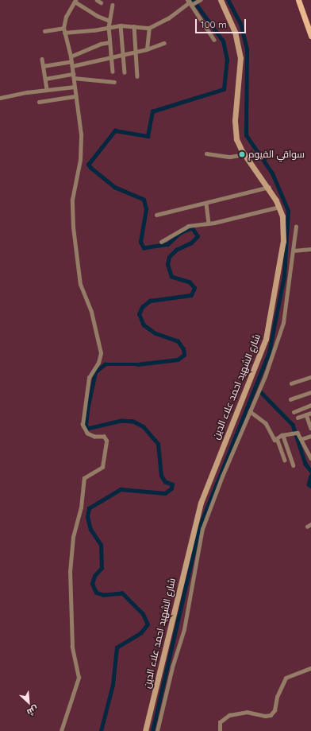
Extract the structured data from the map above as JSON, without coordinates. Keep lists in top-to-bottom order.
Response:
{
  "streets": {
    "main road": ["شارع الشهيد احمد علاء الدين"]
  },
  "places": ["سواقي الفيوم"],
  "scale_bar": "100 m",
  "north": "bottom right"
}
